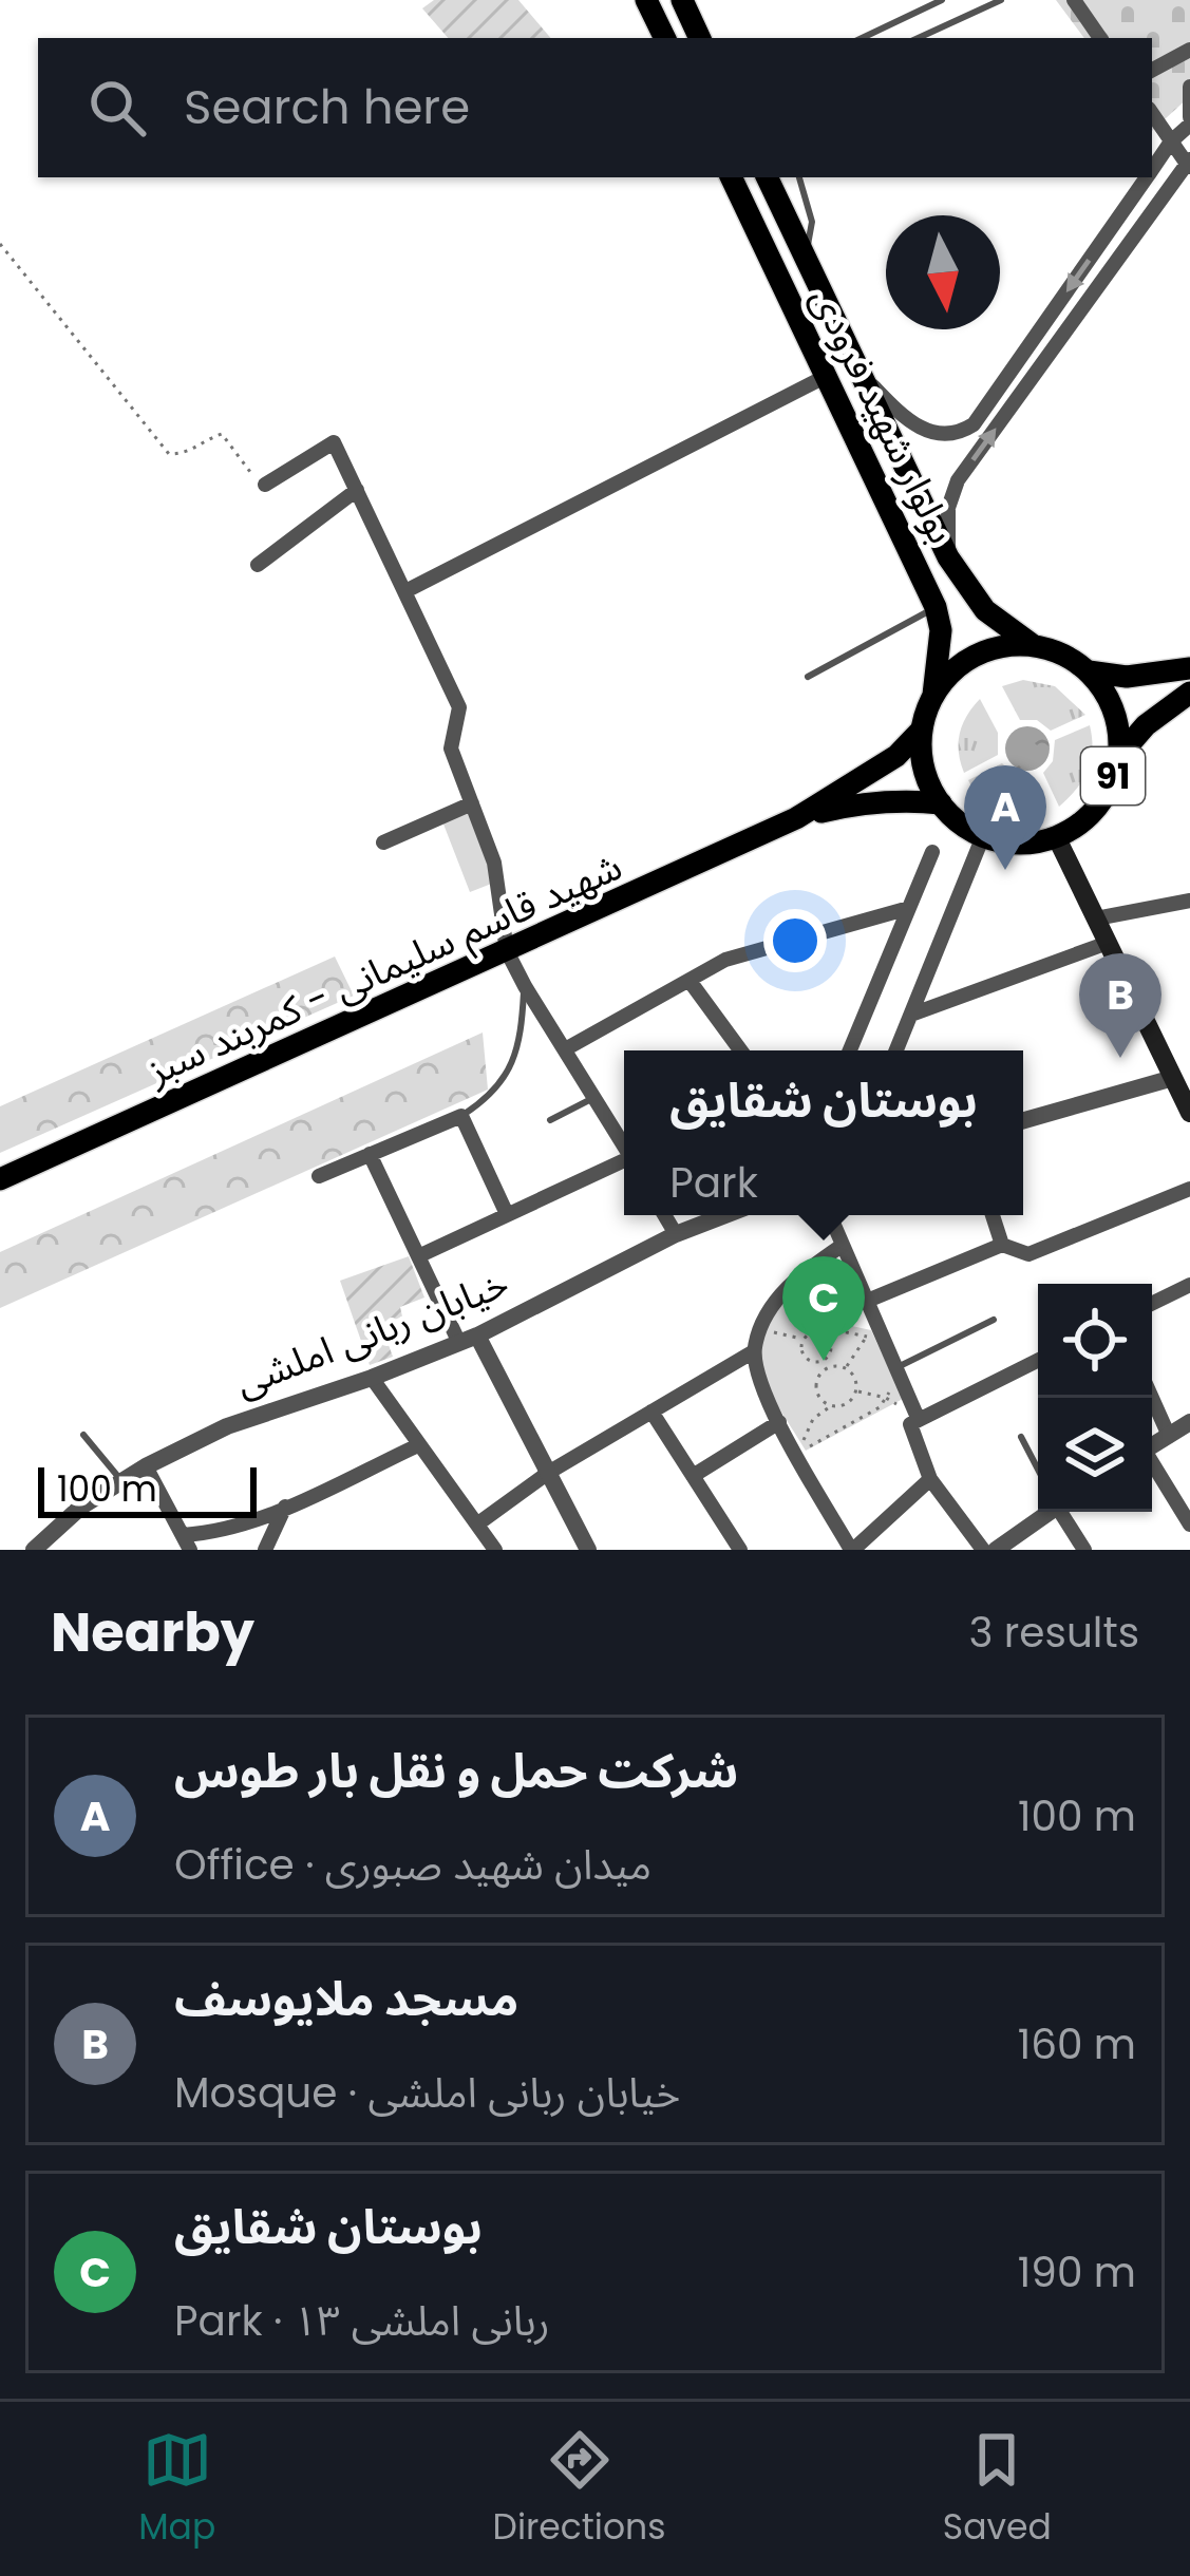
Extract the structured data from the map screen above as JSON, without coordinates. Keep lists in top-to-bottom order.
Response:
{
  "streets": {
    "main road": ["بولوار شهید فرودی", "91", "شهید قاسم سلیمانی - کمربند سبز"],
    "street": ["خیابان ربانی املشی"]
  },
  "crossings": [
    ["بولوار شهید فرودی", "91"]
  ],
  "scale_bar": "100 m",
  "north": "bottom",
  "page": {
    "search": "Search here",
    "pins": ["A", "B", "C"],
    "popup": ["بوستان شقایق", "Park"],
    "scale": "100 m",
    "heading": ["Nearby", "3 results"],
    "list": [
      {
        "mark": "A",
        "name": "شرکت حمل و نقل بار طوس",
        "note": "Office · میدان شهید صبوری",
        "value": "100 m"
      },
      {
        "mark": "B",
        "name": "مسجد ملایوسف",
        "note": "Mosque · خیابان ربانی املشی",
        "value": "160 m"
      },
      {
        "mark": "C",
        "name": "بوستان شقایق",
        "note": "Park · ربانی املشی ۱۳",
        "value": "190 m"
      }
    ],
    "nav": ["Map", "Directions", "Saved"]
  }
}
